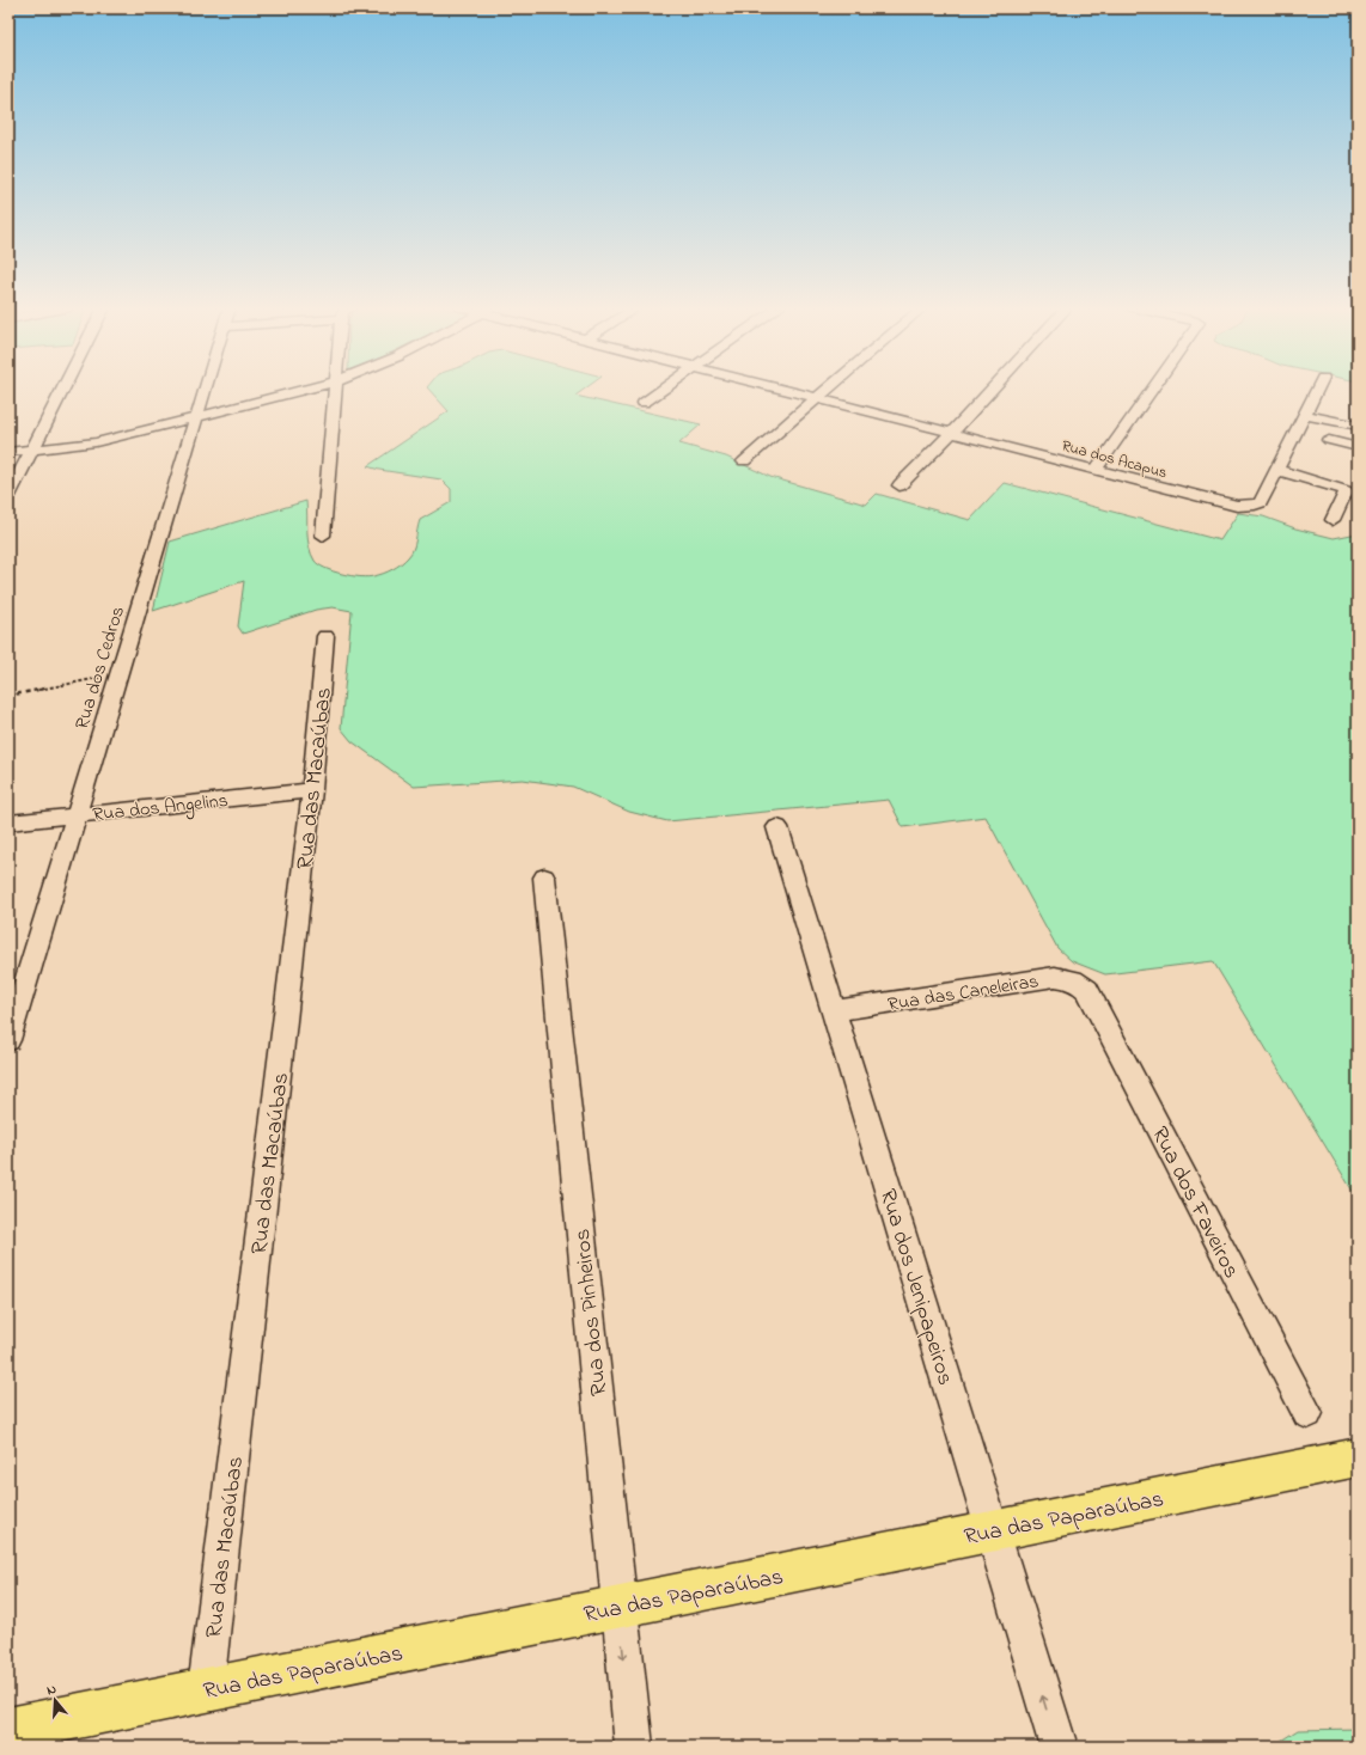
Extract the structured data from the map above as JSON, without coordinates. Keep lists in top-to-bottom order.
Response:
{
  "streets": {
    "main road": ["Rua das Paparaúbas"],
    "street": [
      "Rua dos Acapus",
      "Rua dos Cedros",
      "Rua das Macaúbas",
      "Rua dos Angelins",
      "Rua das Caneleiras",
      "Rua dos Faveiros",
      "Rua dos Jenipapeiros",
      "Rua dos Pinheiros"
    ]
  },
  "crossings": [
    ["Rua dos Cedros", "Rua dos Angelins"],
    ["Rua das Macaúbas", "Rua dos Angelins"],
    ["Rua das Macaúbas", "Rua das Paparaúbas"],
    ["Rua das Caneleiras", "Rua dos Faveiros"],
    ["Rua das Caneleiras", "Rua dos Jenipapeiros"],
    ["Rua dos Jenipapeiros", "Rua das Paparaúbas"],
    ["Rua dos Pinheiros", "Rua das Paparaúbas"]
  ],
  "north": "top"
}
